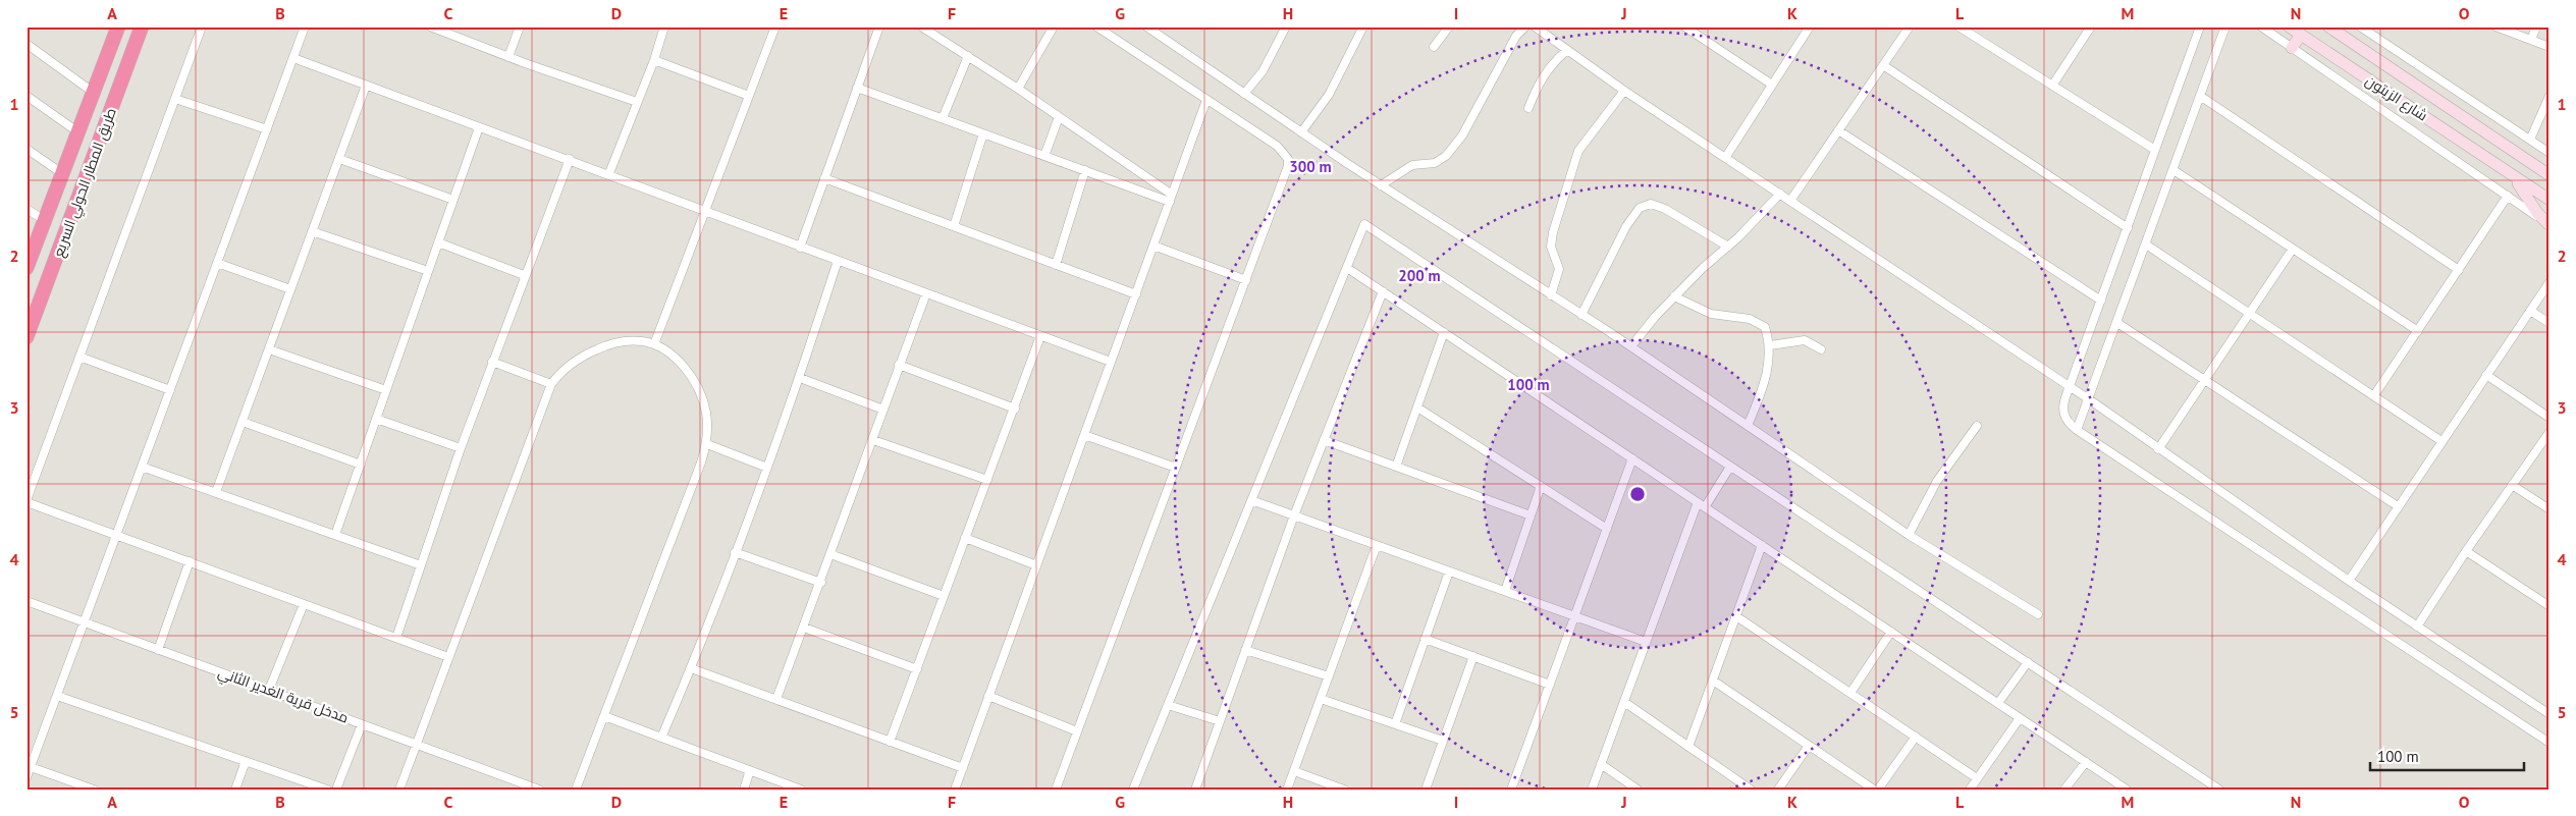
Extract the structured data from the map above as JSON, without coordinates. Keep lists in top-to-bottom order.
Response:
{
  "streets": {
    "highway": ["طريق المطار الحولي السريع"],
    "main road": ["شارع الزيتون"],
    "street": ["مدخل قرية الغدير الثاني"]
  },
  "scale_bar": "100 m",
  "grid": {
    "columns": [
      "A",
      "B",
      "C",
      "D",
      "E",
      "F",
      "G",
      "H",
      "I",
      "J",
      "K",
      "L",
      "M",
      "N",
      "O"
    ],
    "rows": [
      "1",
      "2",
      "3",
      "4",
      "5"
    ]
  },
  "rings": ["300 m", "200 m", "100 m"]
}
